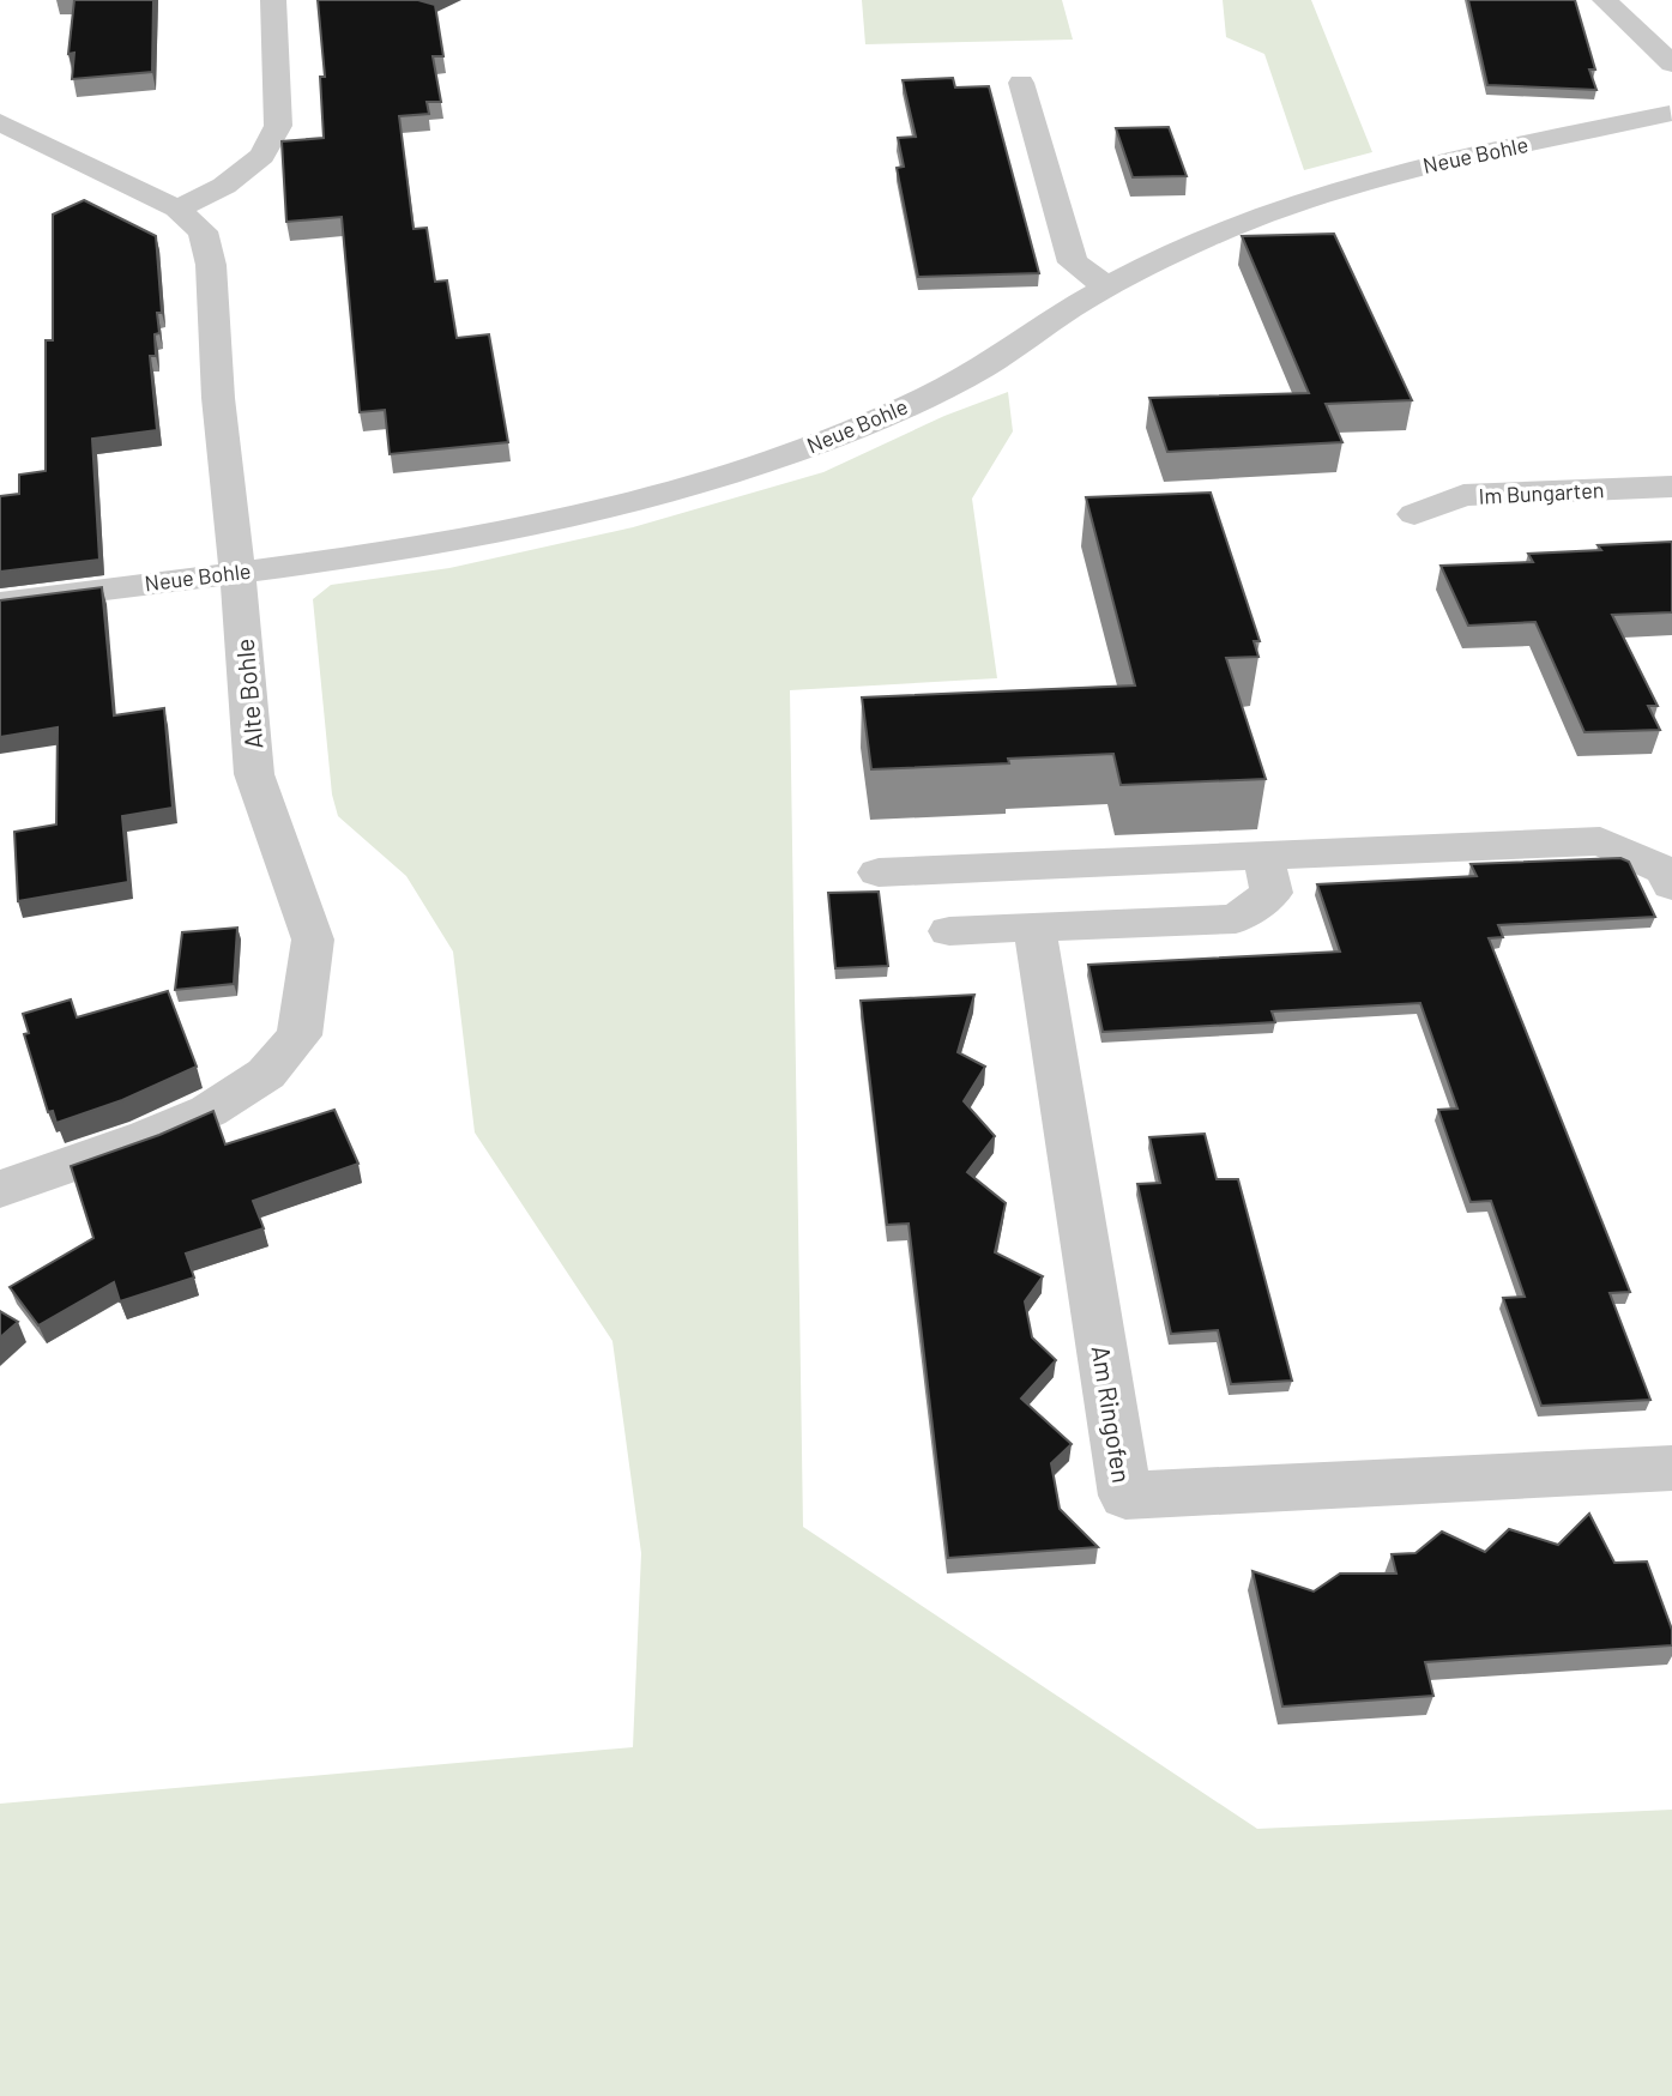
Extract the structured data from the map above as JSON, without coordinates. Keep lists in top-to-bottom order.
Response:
{
  "streets": {
    "street": [
      "Neue Bohle",
      "Im Bungarten",
      "Alte Bohle",
      "Am Ringofen"
    ]
  },
  "crossings": [
    ["Neue Bohle", "Alte Bohle"]
  ]
}
